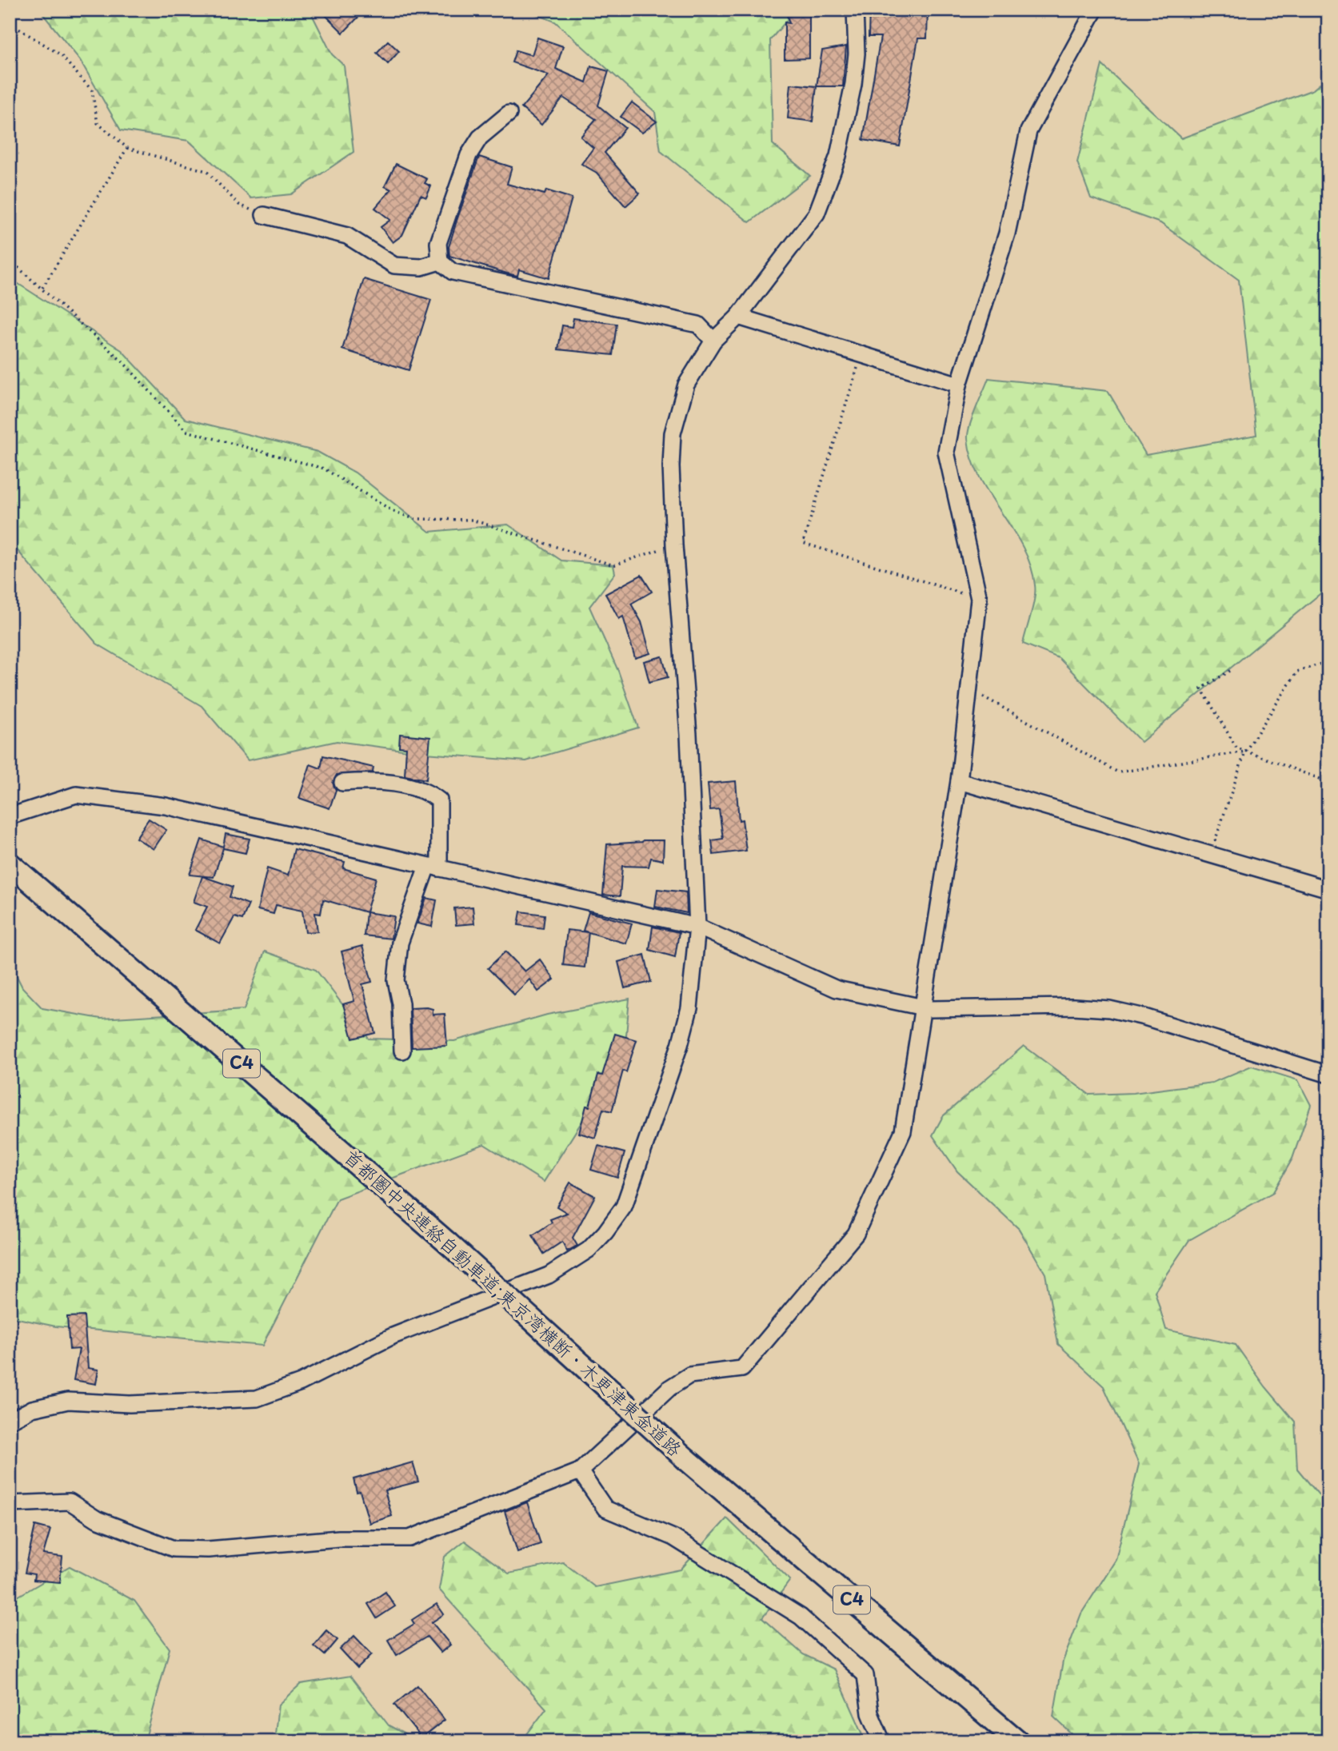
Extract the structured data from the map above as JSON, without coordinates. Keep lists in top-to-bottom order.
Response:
{
  "streets": {
    "highway": ["C4", "首都圏中央連絡自動車道;東京湾横断・木更津東金道路"]
  }
}
